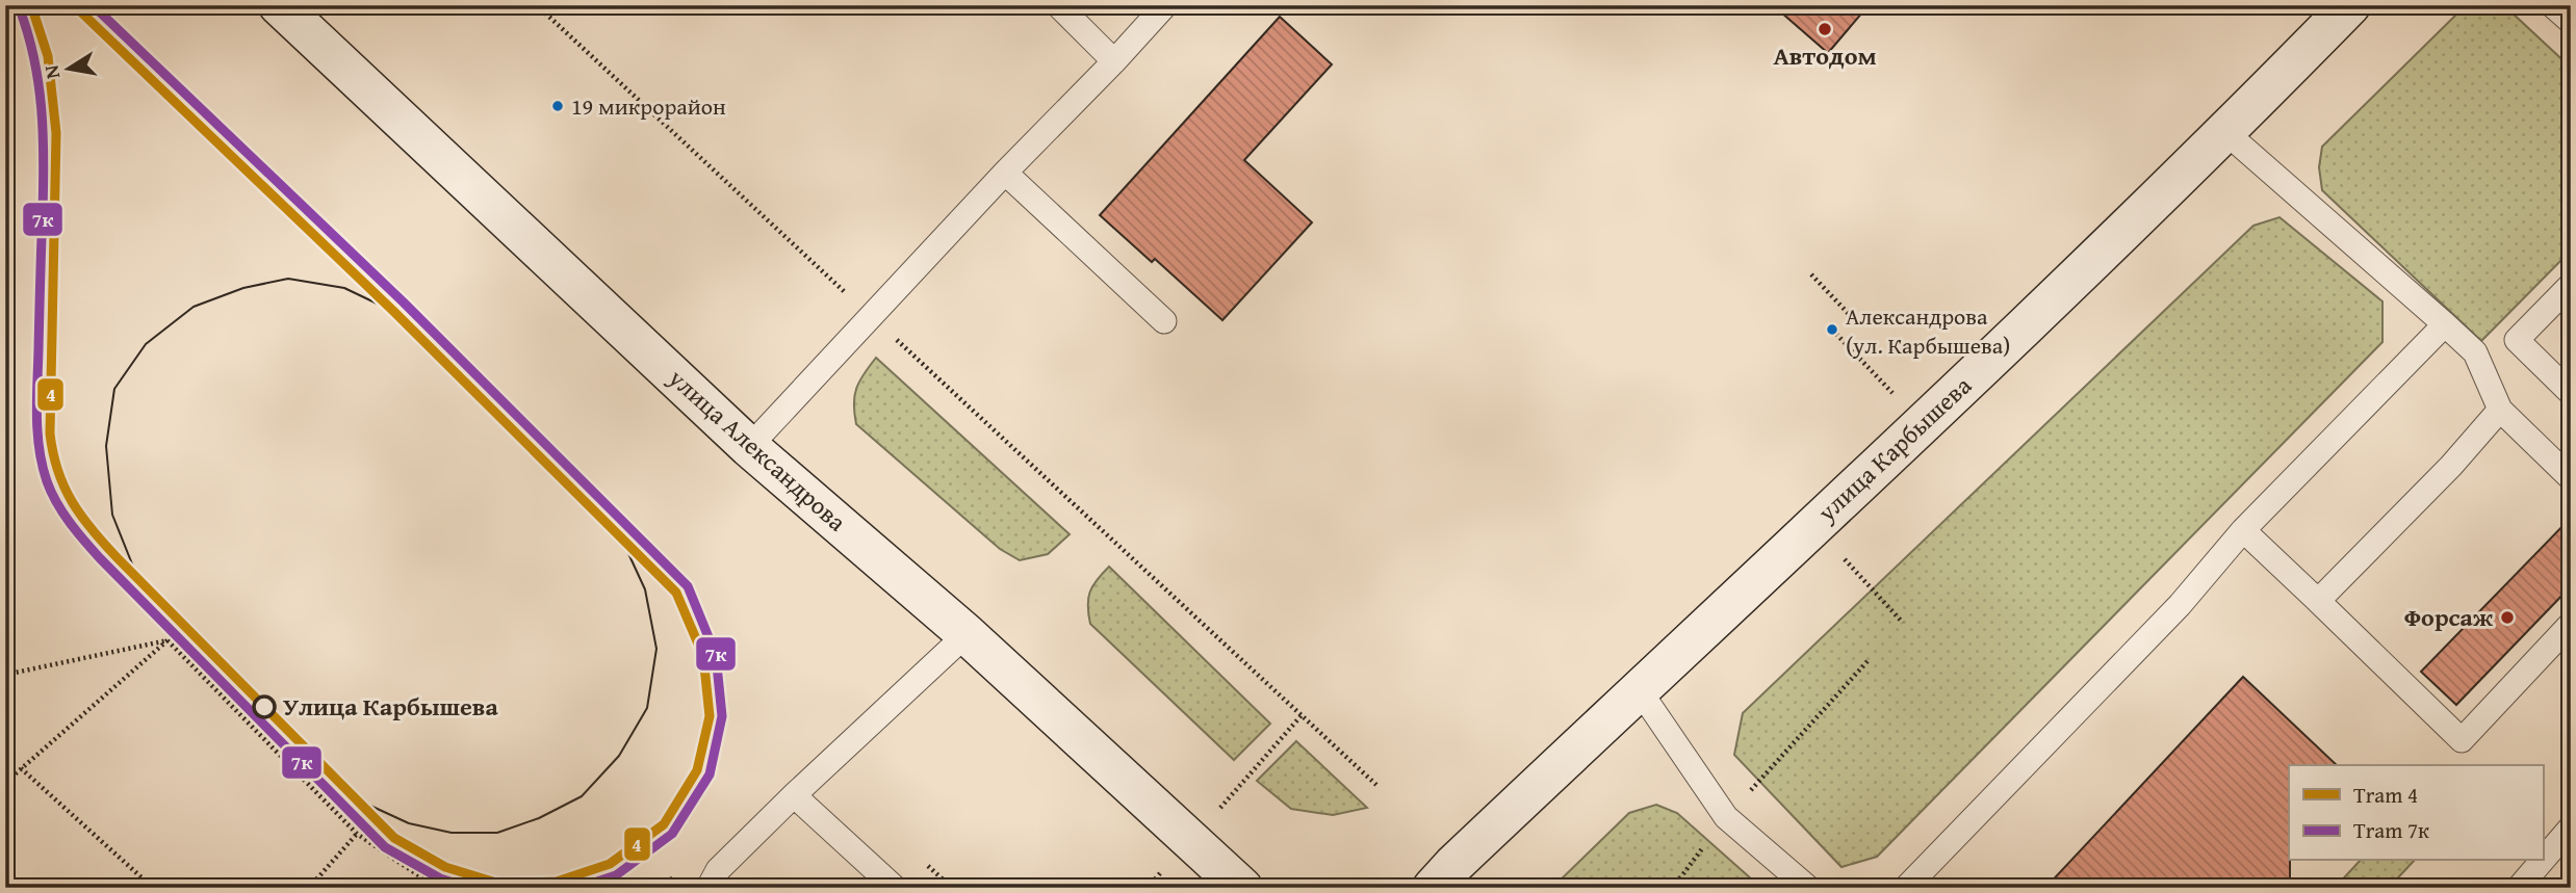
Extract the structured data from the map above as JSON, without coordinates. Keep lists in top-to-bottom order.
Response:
{
  "streets": {
    "main road": ["улица Карбышева", "улица Александрова"]
  },
  "places": [
    "Автодом",
    "19 микрорайон",
    "Александрова (ул. Карбышева)",
    "Форсаж",
    "Улица Карбышева"
  ],
  "lines": ["tram line 4", "tram line 7к"],
  "legend": ["Tram 4", "Tram 7к"],
  "north": "left"
}
